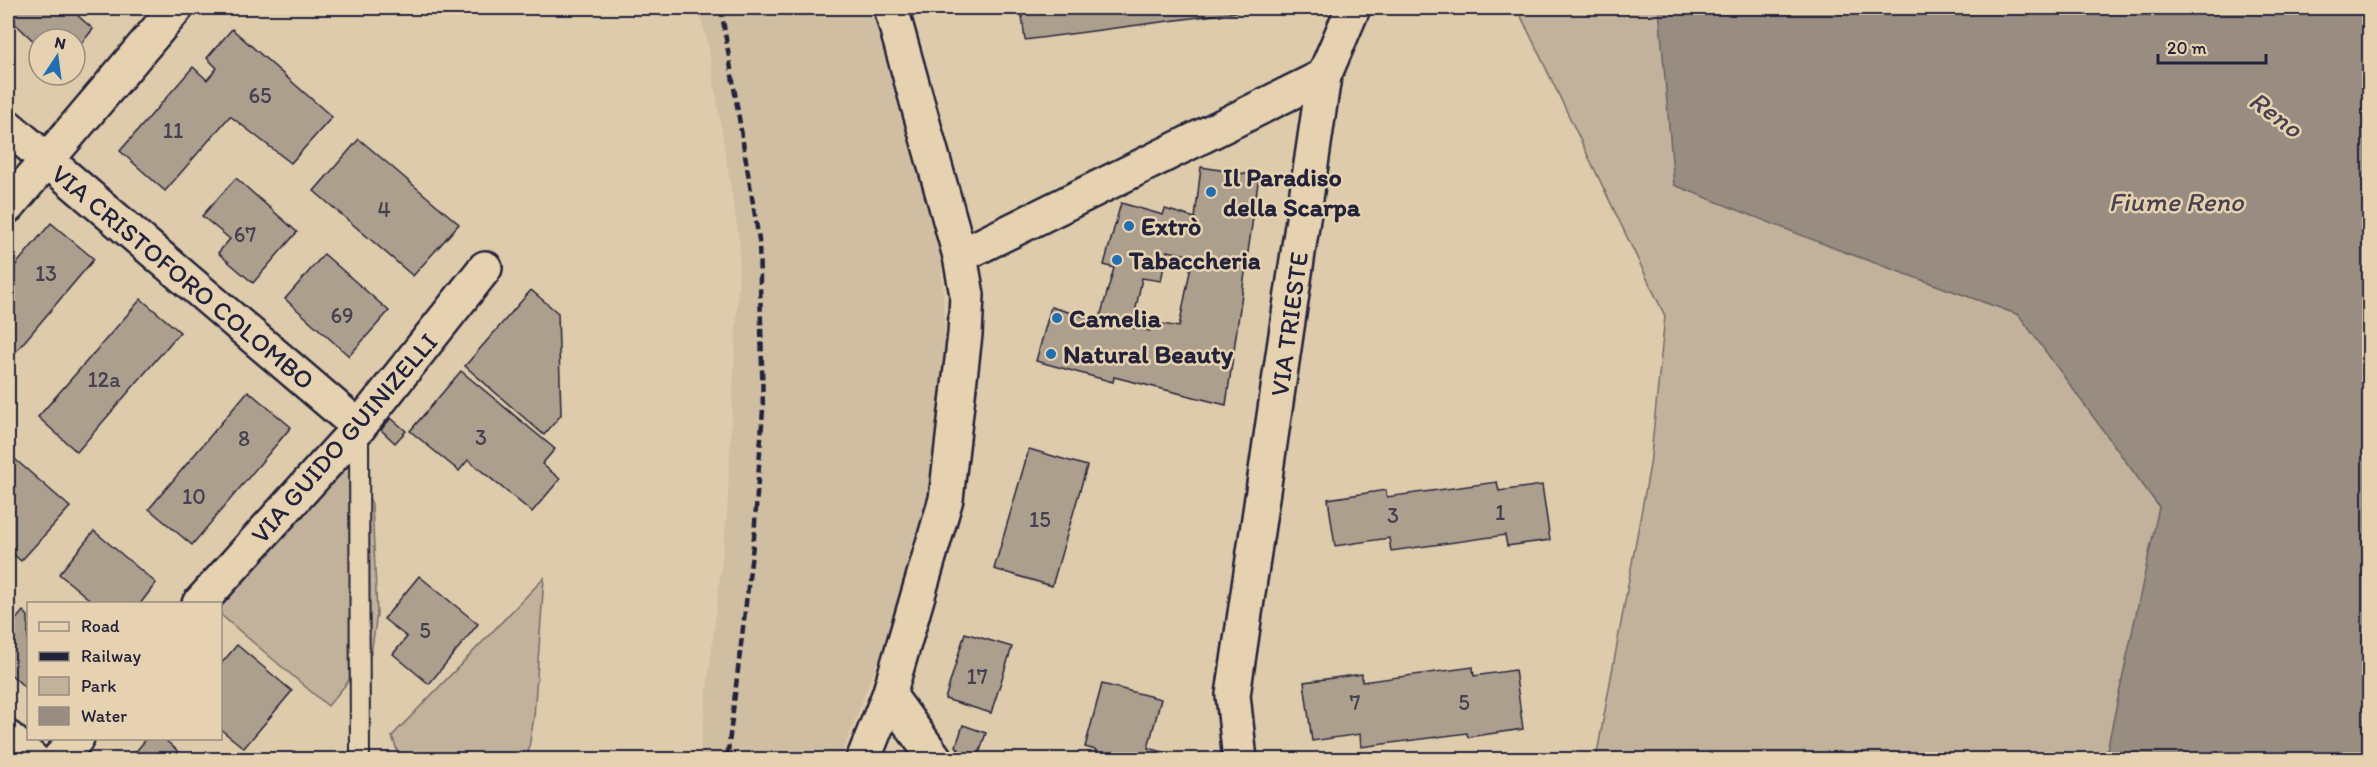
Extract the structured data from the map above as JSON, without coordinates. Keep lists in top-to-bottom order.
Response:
{
  "streets": {
    "street": ["VIA CRISTOFORO COLOMBO", "VIA TRIESTE", "VIA GUIDO GUINIZELLI"]
  },
  "crossings": [
    ["VIA CRISTOFORO COLOMBO", "VIA GUIDO GUINIZELLI"]
  ],
  "water": ["Reno", "Fiume Reno"],
  "places": [
    "Il Paradiso della Scarpa",
    "Extrò",
    "Tabaccheria",
    "Camelia",
    "Natural Beauty"
  ],
  "house_numbers": [
    "65",
    "11",
    "4",
    "67",
    "13",
    "69",
    "12a",
    "3",
    "8",
    "10",
    "1",
    "3",
    "15",
    "5",
    "17",
    "7",
    "5"
  ],
  "legend": [
    "Road",
    "Railway",
    "Park",
    "Water"
  ],
  "scale_bar": "20 m",
  "north": "top"
}
